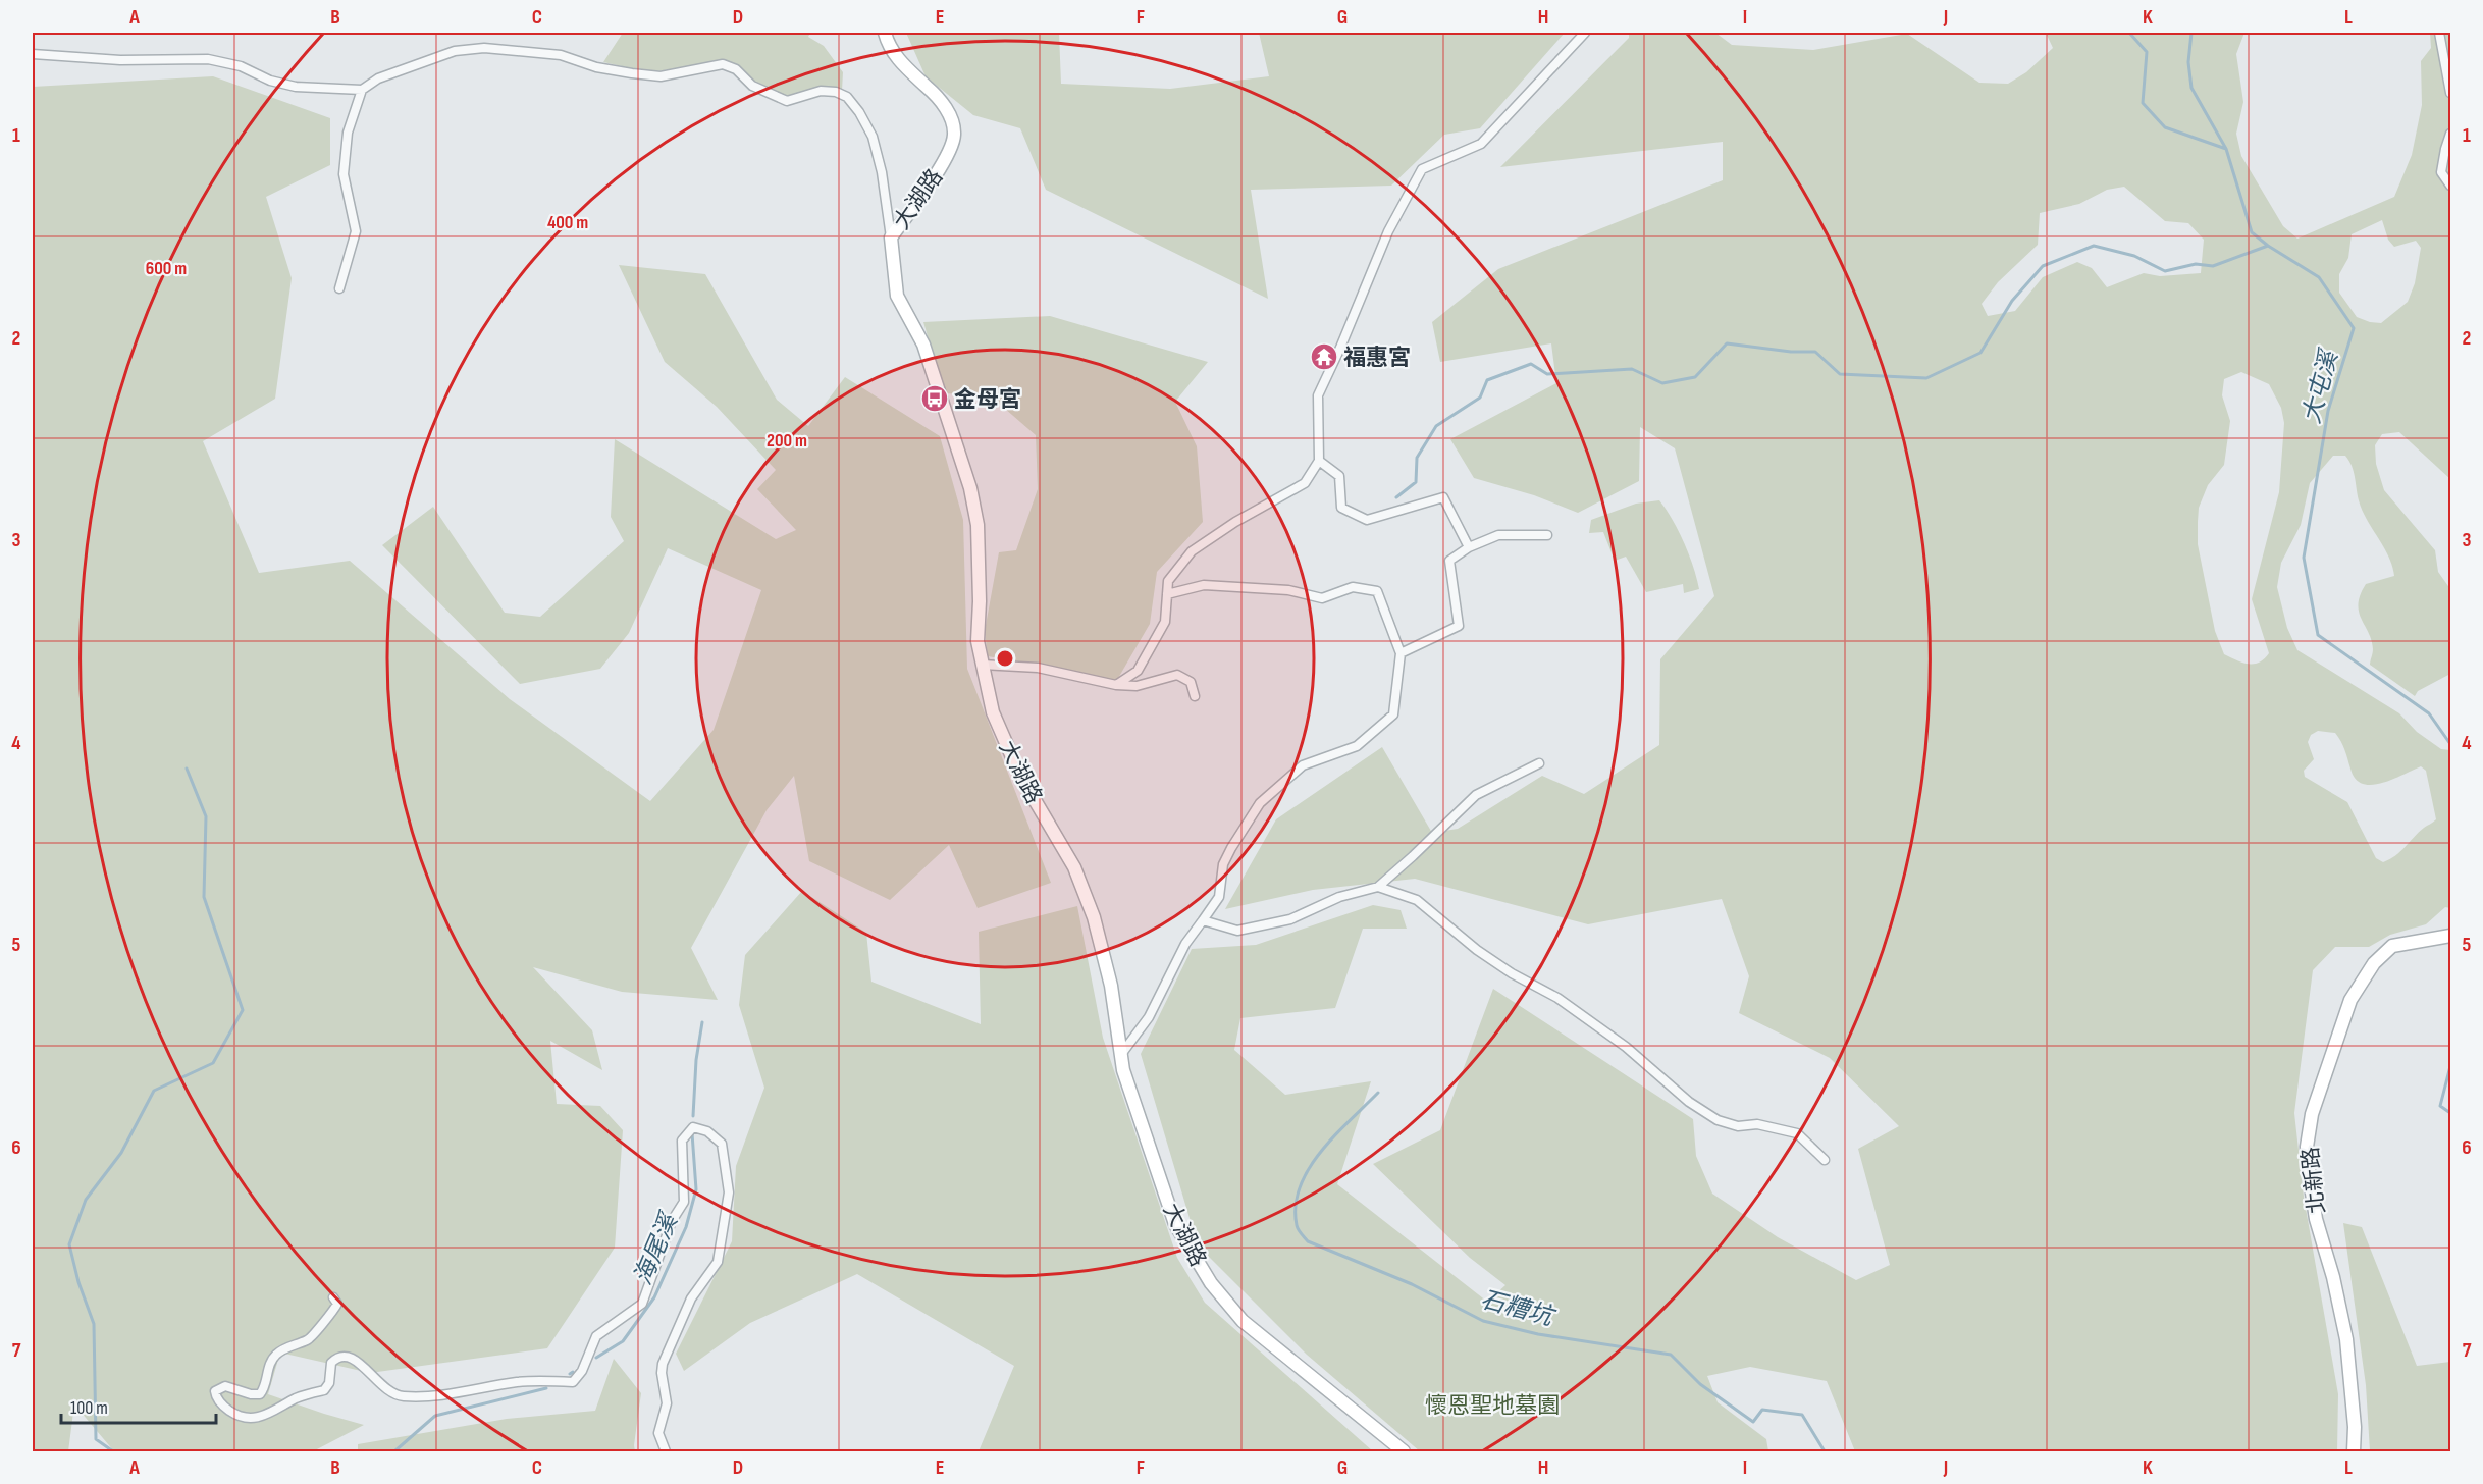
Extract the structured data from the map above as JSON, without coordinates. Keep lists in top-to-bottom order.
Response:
{
  "streets": {
    "street": ["大湖路", "北新路"]
  },
  "water": ["大屯溪", "海尾溪", "石糟坑"],
  "parks": ["懷恩聖地墓園"],
  "places": {
    "temple": ["福惠宮"],
    "bus stop": ["金母宮"]
  },
  "scale_bar": "100 m",
  "grid": {
    "columns": [
      "A",
      "B",
      "C",
      "D",
      "E",
      "F",
      "G",
      "H",
      "I",
      "J",
      "K",
      "L"
    ],
    "rows": [
      "1",
      "2",
      "3",
      "4",
      "5",
      "6",
      "7"
    ]
  },
  "rings": ["400 m", "600 m", "200 m"]
}
